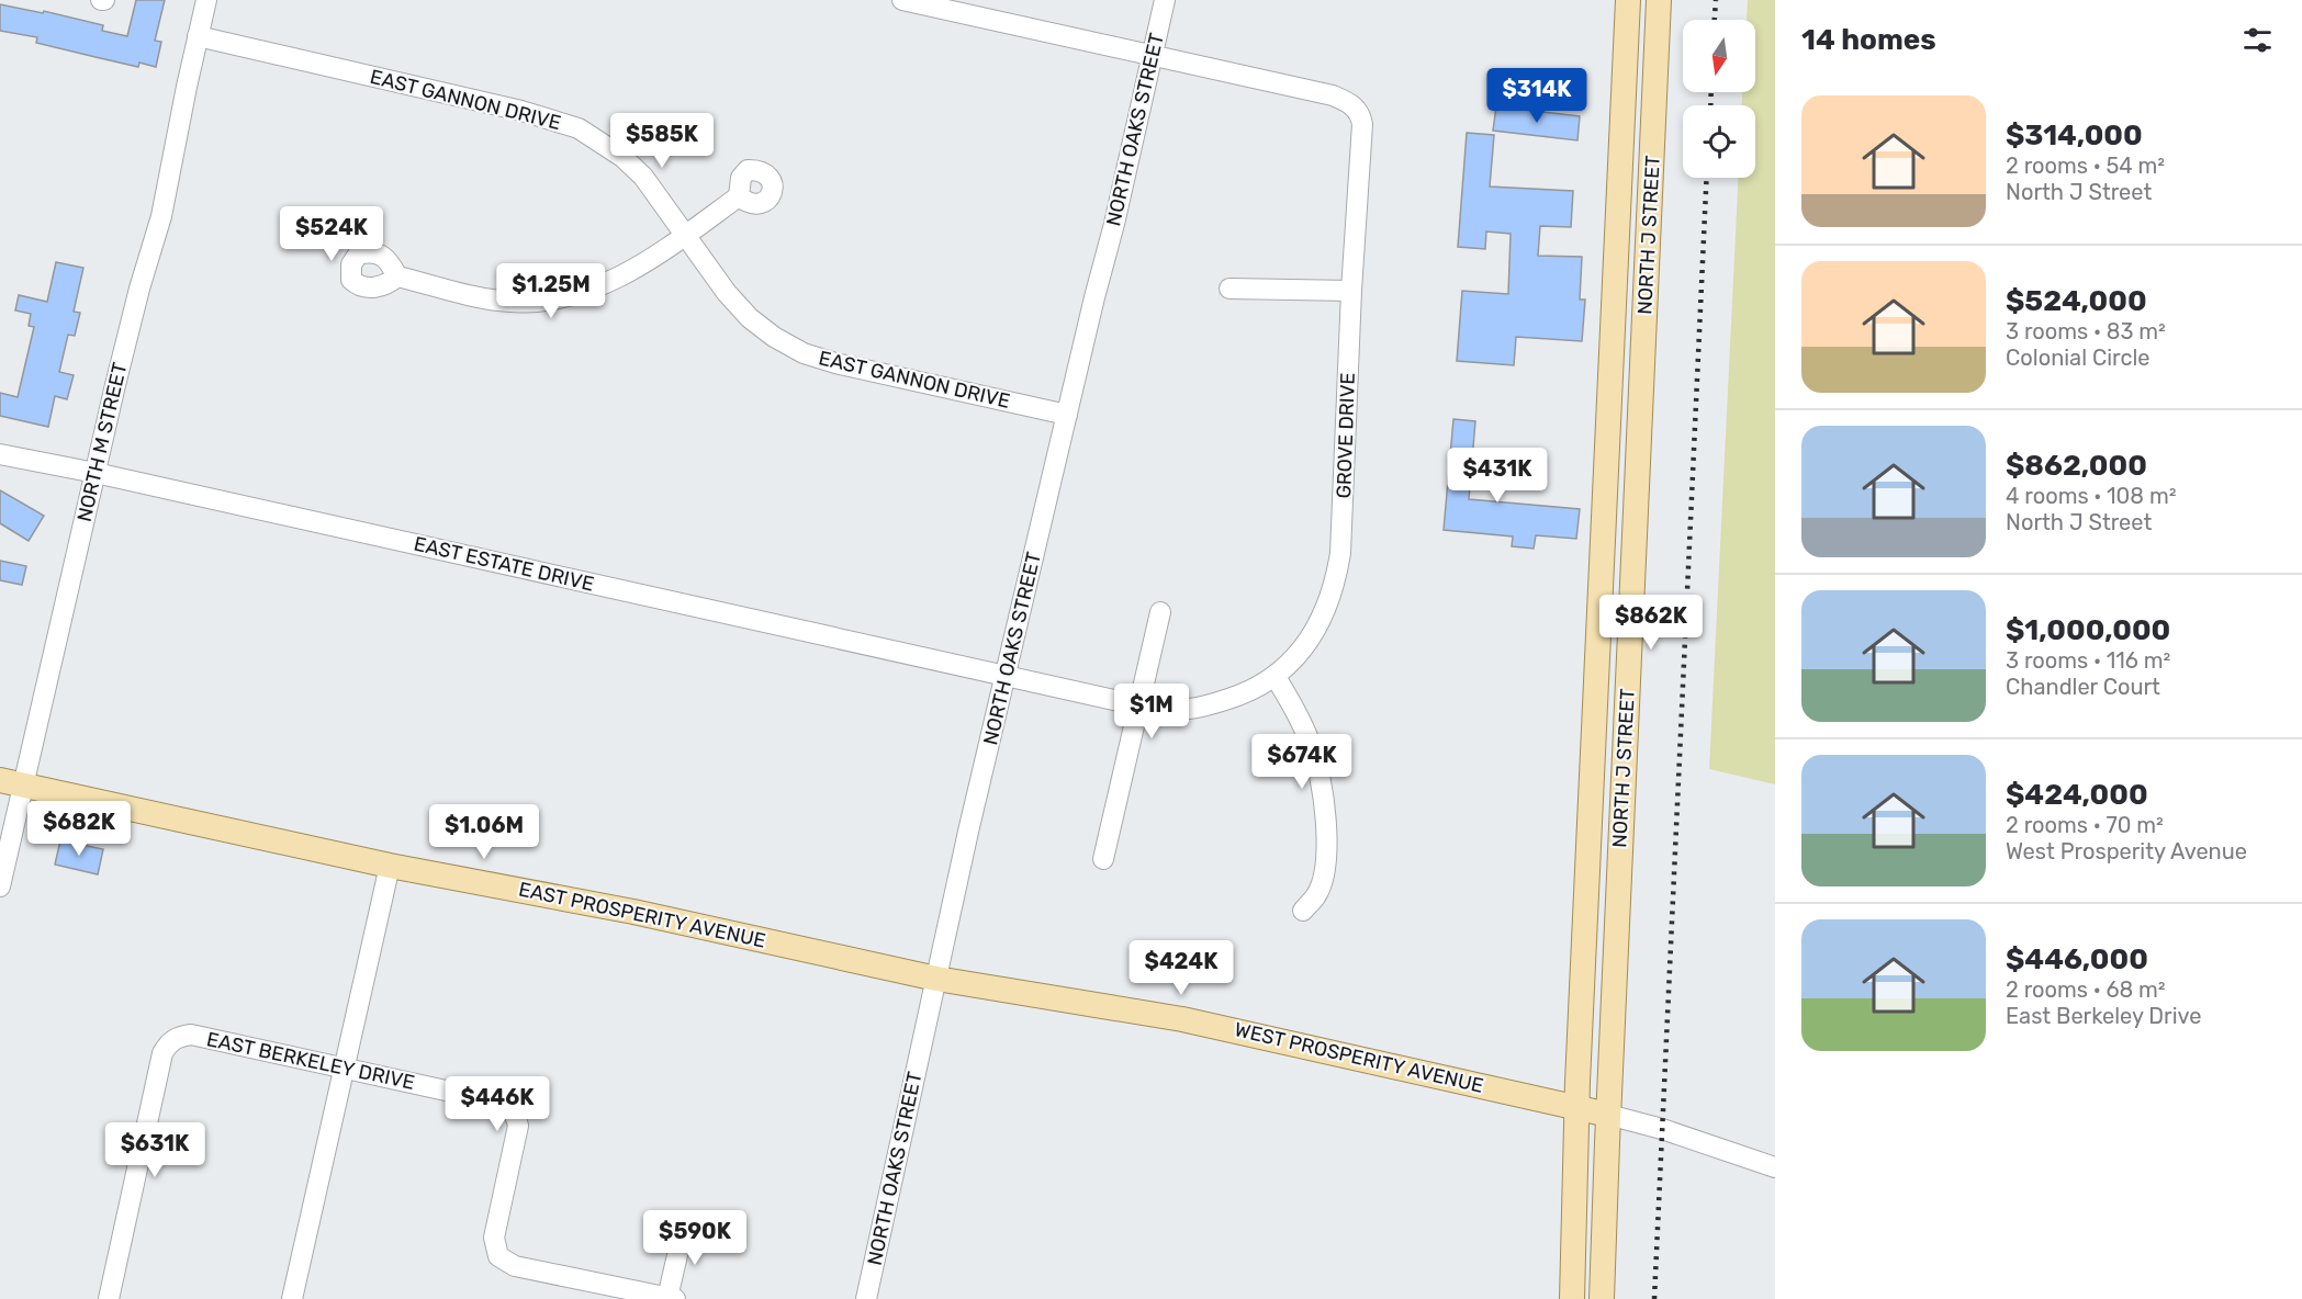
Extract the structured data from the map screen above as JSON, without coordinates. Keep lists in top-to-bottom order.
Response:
{
  "streets": {
    "main road": ["NORTH J STREET", "EAST PROSPERITY AVENUE", "WEST PROSPERITY AVENUE"],
    "street": [
      "EAST GANNON DRIVE",
      "NORTH OAKS STREET",
      "GROVE DRIVE",
      "NORTH M STREET",
      "EAST ESTATE DRIVE",
      "EAST BERKELEY DRIVE"
    ]
  },
  "crossings": [
    ["EAST GANNON DRIVE", "NORTH OAKS STREET"],
    ["EAST GANNON DRIVE", "NORTH M STREET"],
    ["NORTH OAKS STREET", "GROVE DRIVE"],
    ["NORTH OAKS STREET", "EAST ESTATE DRIVE"],
    ["NORTH OAKS STREET", "EAST PROSPERITY AVENUE"],
    ["NORTH OAKS STREET", "WEST PROSPERITY AVENUE"],
    ["NORTH J STREET", "WEST PROSPERITY AVENUE"],
    ["GROVE DRIVE", "EAST ESTATE DRIVE"],
    ["NORTH M STREET", "EAST ESTATE DRIVE"],
    ["NORTH M STREET", "EAST PROSPERITY AVENUE"],
    ["EAST PROSPERITY AVENUE", "WEST PROSPERITY AVENUE"]
  ],
  "north": "bottom",
  "page": {
    "heading": "14 homes",
    "price": [
      "$314K",
      "$585K",
      "$524K",
      "$1.25M",
      "$431K",
      "$862K",
      "$1M",
      "$674K",
      "$682K",
      "$1.06M",
      "$424K",
      "$446K",
      "$631K",
      "$590K"
    ],
    "list": [
      {
        "name": "$314,000",
        "note": "2 rooms · 54 m² · North J Street"
      },
      {
        "name": "$524,000",
        "note": "3 rooms · 83 m² · Colonial Circle"
      },
      {
        "name": "$862,000",
        "note": "4 rooms · 108 m² · North J Street"
      },
      {
        "name": "$1,000,000",
        "note": "3 rooms · 116 m² · Chandler Court"
      },
      {
        "name": "$424,000",
        "note": "2 rooms · 70 m² · West Prosperity Avenue"
      },
      {
        "name": "$446,000",
        "note": "2 rooms · 68 m² · East Berkeley Drive"
      }
    ]
  }
}
